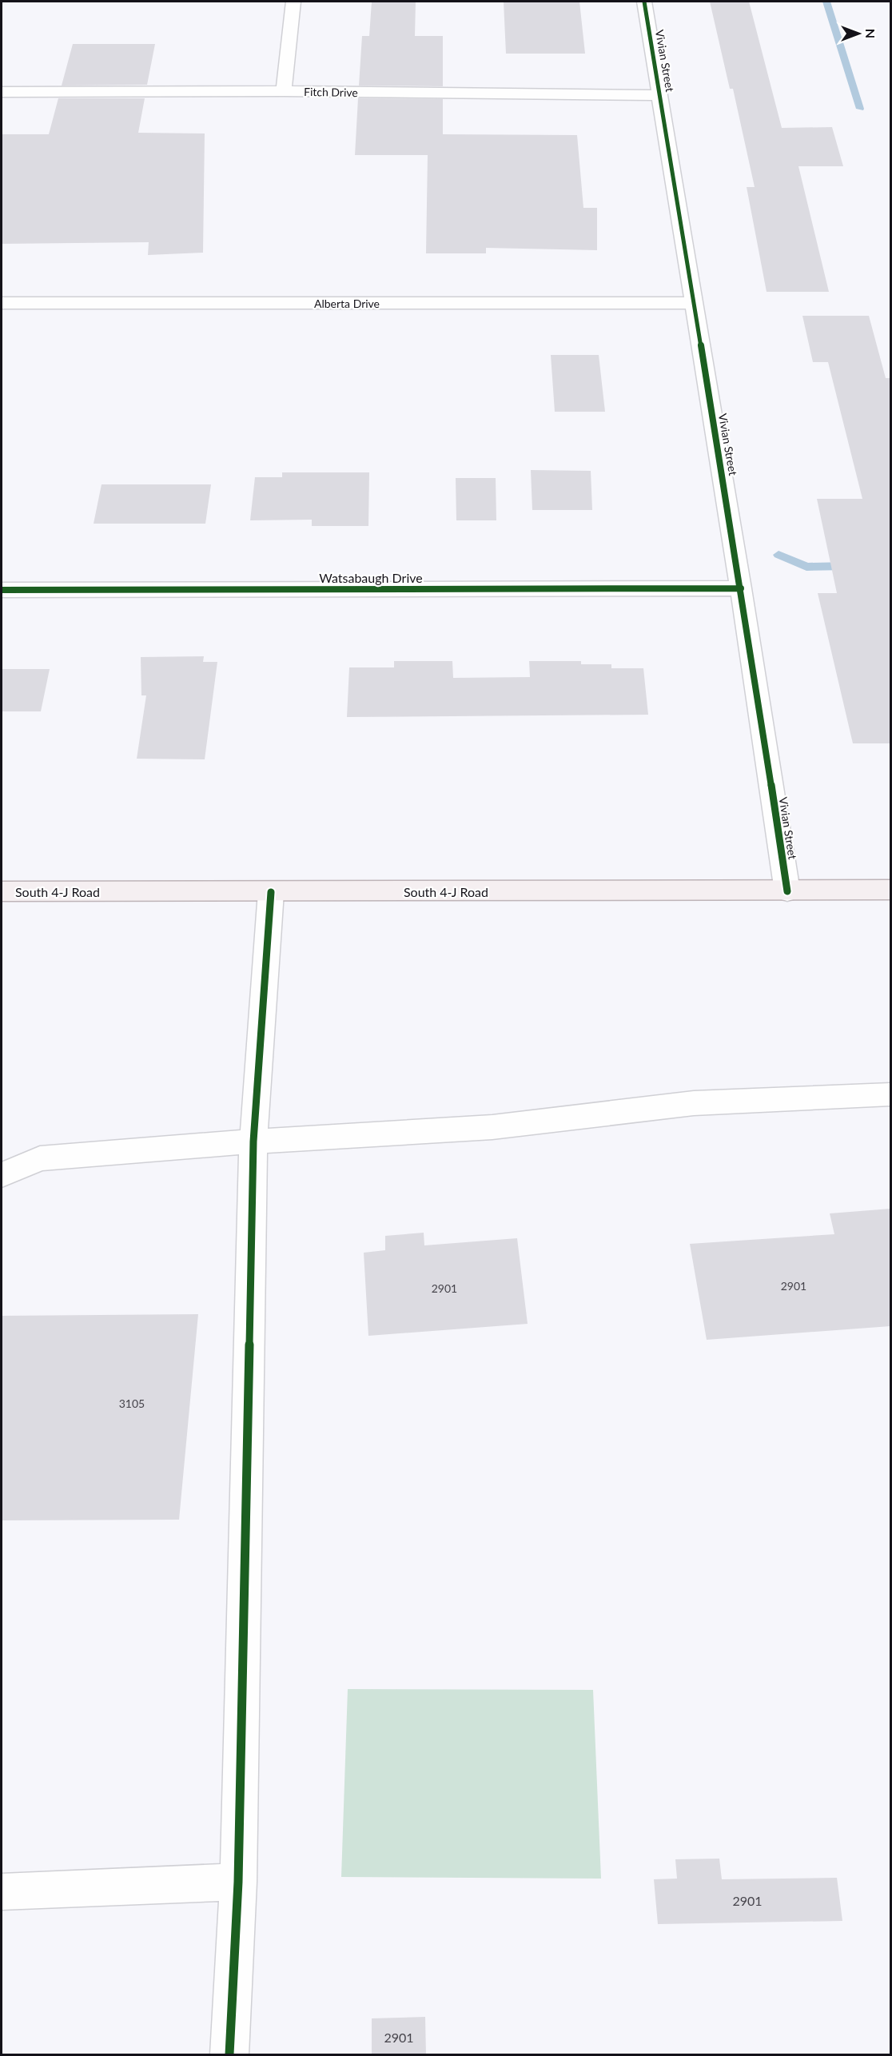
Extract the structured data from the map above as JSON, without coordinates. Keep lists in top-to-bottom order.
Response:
{
  "streets": {
    "main road": ["South 4-J Road"],
    "street": [
      "Vivian Street",
      "Fitch Drive",
      "Alberta Drive",
      "Watsabaugh Drive"
    ]
  },
  "crossings": [
    ["Vivian Street", "Fitch Drive"],
    ["Vivian Street", "Alberta Drive"],
    ["Vivian Street", "Watsabaugh Drive"],
    ["Vivian Street", "South 4-J Road"]
  ],
  "house_numbers": [
    "2901",
    "2901",
    "3105",
    "2901",
    "2901"
  ],
  "north": "right"
}
